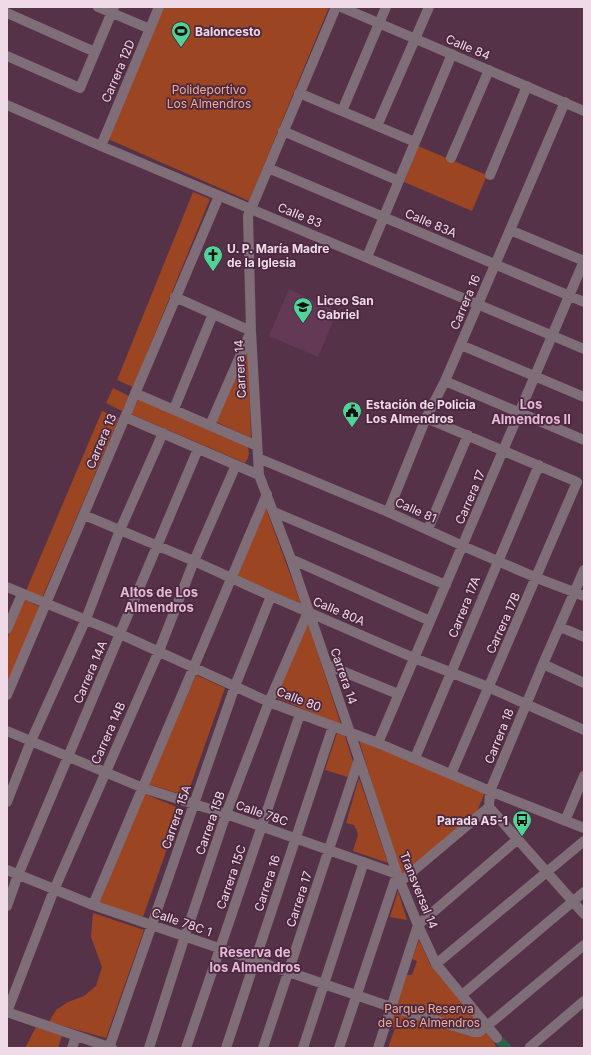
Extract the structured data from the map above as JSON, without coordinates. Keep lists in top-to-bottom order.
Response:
{
  "streets": {
    "street": [
      "Calle 84",
      "Carrera 12D",
      "Calle 83",
      "Calle 83A",
      "Carrera 16",
      "Carrera 14",
      "Carrera 13",
      "Carrera 17",
      "Calle 81",
      "Carrera 17A",
      "Calle 80A",
      "Carrera 17B",
      "Carrera 14A",
      "Calle 80",
      "Carrera 14B",
      "Carrera 18",
      "Calle 78C",
      "Carrera 15A",
      "Carrera 15B",
      "Carrera 15C",
      "Transversal 14",
      "Calle 78C 1"
    ]
  },
  "crossings": [
    ["Calle 84", "Carrera 16"],
    ["Carrera 12D", "Calle 83"],
    ["Calle 83", "Carrera 16"],
    ["Calle 83", "Carrera 14"],
    ["Calle 83", "Carrera 13"],
    ["Calle 83", "Carrera 17"],
    ["Calle 83A", "Carrera 16"],
    ["Calle 83A", "Carrera 14"],
    ["Calle 83A", "Carrera 17"],
    ["Carrera 16", "Calle 81"],
    ["Carrera 16", "Calle 80"],
    ["Carrera 16", "Calle 78C"],
    ["Carrera 16", "Calle 78C 1"],
    ["Carrera 14", "Calle 81"],
    ["Carrera 14", "Calle 80A"],
    ["Carrera 14", "Calle 80"],
    ["Carrera 14", "Carrera 15B"],
    ["Carrera 14", "Transversal 14"],
    ["Carrera 13", "Calle 80A"],
    ["Carrera 13", "Calle 80"],
    ["Carrera 17", "Calle 81"],
    ["Carrera 17", "Calle 80A"],
    ["Carrera 17", "Calle 80"],
    ["Carrera 17", "Calle 78C"],
    ["Carrera 17", "Transversal 14"],
    ["Carrera 17", "Calle 78C 1"],
    ["Calle 81", "Carrera 17A"],
    ["Calle 81", "Carrera 17B"],
    ["Calle 81", "Carrera 18"],
    ["Carrera 17A", "Calle 80A"],
    ["Carrera 17A", "Carrera 17B"],
    ["Carrera 17A", "Calle 80"],
    ["Calle 80A", "Carrera 17B"],
    ["Calle 80A", "Carrera 14A"],
    ["Calle 80A", "Carrera 14B"],
    ["Calle 80A", "Carrera 18"],
    ["Calle 80A", "Carrera 15A"],
    ["Calle 80A", "Carrera 15B"],
    ["Carrera 17B", "Calle 80"],
    ["Carrera 14A", "Calle 80"],
    ["Carrera 14A", "Calle 78C"],
    ["Carrera 14A", "Calle 78C 1"],
    ["Calle 80", "Carrera 14B"],
    ["Calle 80", "Carrera 18"],
    ["Calle 80", "Carrera 15A"],
    ["Calle 80", "Carrera 15B"],
    ["Calle 80", "Carrera 15C"],
    ["Calle 80", "Transversal 14"],
    ["Carrera 14B", "Calle 78C"],
    ["Carrera 14B", "Calle 78C 1"],
    ["Calle 78C", "Carrera 15A"],
    ["Calle 78C", "Carrera 15B"],
    ["Calle 78C", "Carrera 15C"],
    ["Calle 78C", "Transversal 14"],
    ["Carrera 15A", "Calle 78C 1"],
    ["Carrera 15B", "Calle 78C 1"],
    ["Carrera 15C", "Calle 78C 1"],
    ["Transversal 14", "Calle 78C 1"]
  ],
  "districts": ["Los Almendros II", "Altos de Los Almendros", "Reserva de los Almendros"],
  "parks": ["Polideportivo Los Almendros", "Parque Reserva de Los Almendros"],
  "places": {
    "sports": ["Baloncesto"],
    "church": ["U. P. María Madre de la Iglesia"],
    "school or university": ["Liceo San Gabriel"],
    "public building": ["Estación de Policia Los Almendros"],
    "bus stop": ["Parada A5-1"]
  }
}
